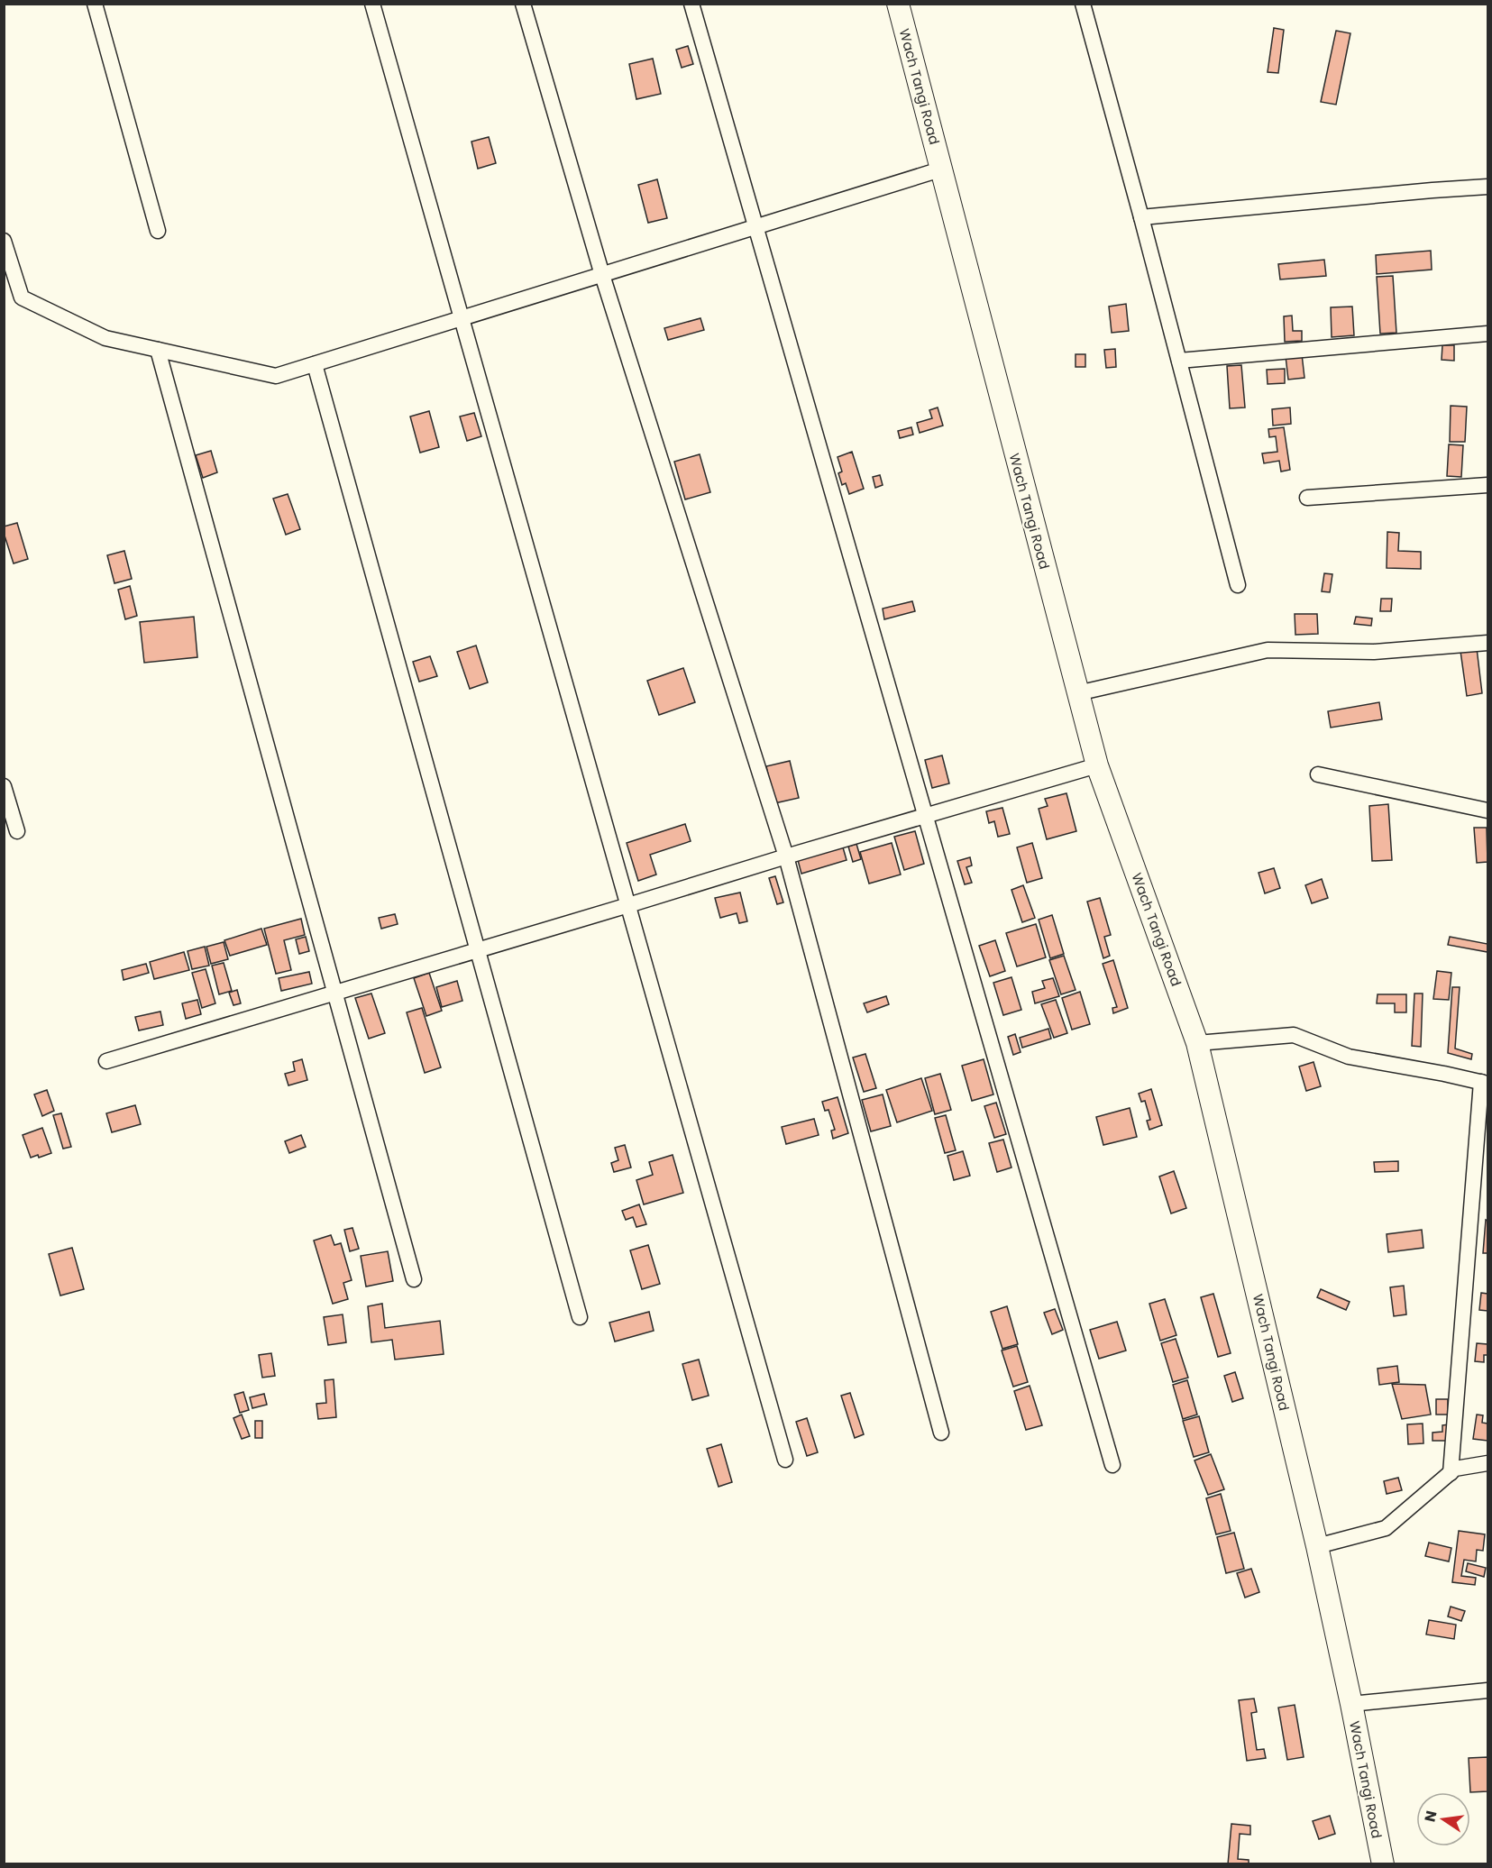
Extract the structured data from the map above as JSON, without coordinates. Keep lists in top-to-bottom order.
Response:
{
  "streets": {
    "main road": ["Wach Tangi Road"]
  },
  "north": "left"
}
